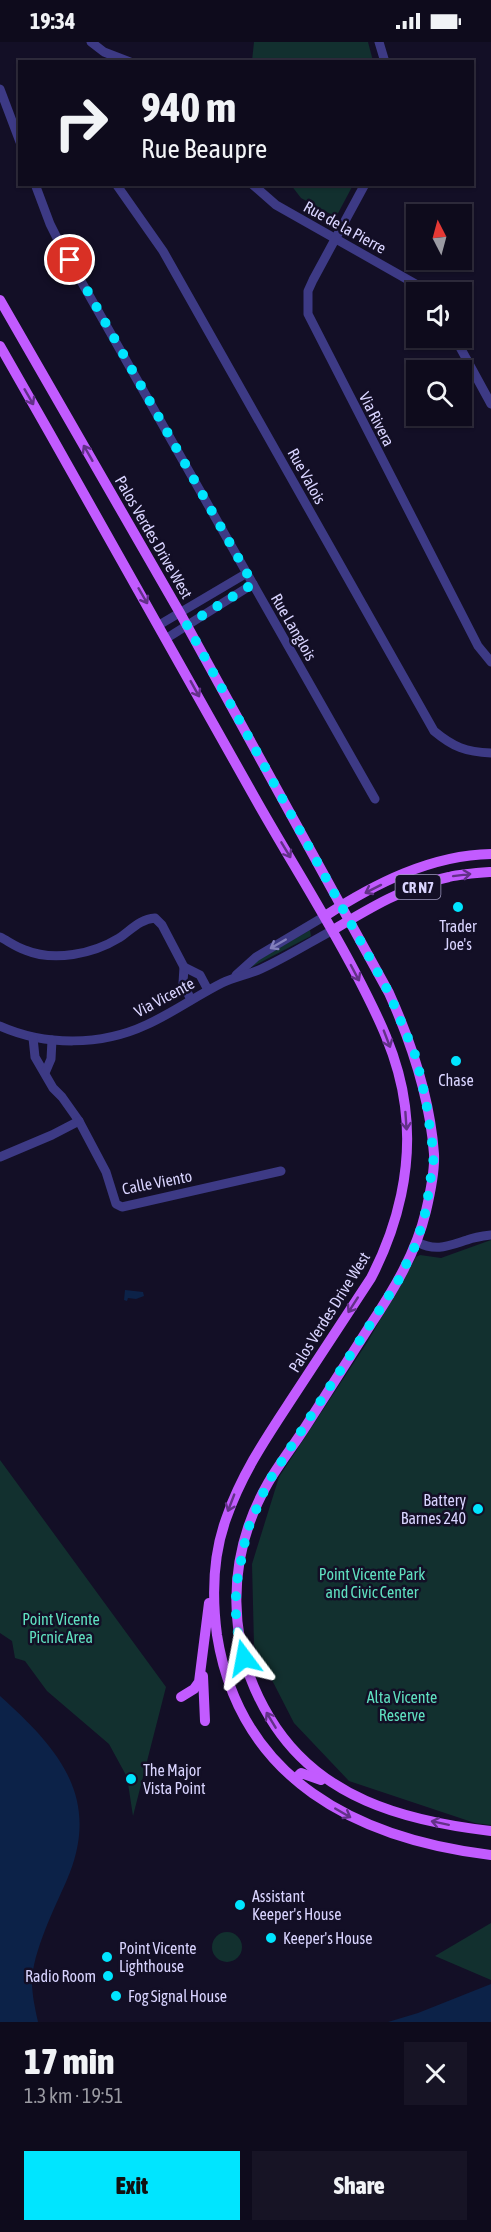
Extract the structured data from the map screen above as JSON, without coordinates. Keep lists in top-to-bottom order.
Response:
{
  "streets": {
    "main road": ["Palos Verdes Drive West", "CR N7"],
    "street": [
      "Rue de la Pierre",
      "Via Rivera",
      "Rue Valois",
      "Rue Langlois",
      "Via Vicente",
      "Calle Viento"
    ]
  },
  "crossings": [
    ["Rue de la Pierre", "Via Rivera"],
    ["Palos Verdes Drive West", "CR N7"],
    ["Palos Verdes Drive West", "Via Vicente"],
    ["CR N7", "Via Vicente"],
    ["Via Vicente", "Calle Viento"]
  ],
  "parks": ["Point Vicente Park and Civic Center", "Point Vicente Picnic Area", "Alta Vicente Reserve"],
  "places": [
    "Trader Joe's",
    "Chase",
    "Battery Barnes 240",
    "The Major Vista Point",
    "Assistant Keeper's House",
    "Keeper's House",
    "Point Vicente Lighthouse",
    "Radio Room",
    "Fog Signal House"
  ],
  "north": "top",
  "page": {
    "status": "19:34",
    "turn": ["940 m", "Rue Beaupre"],
    "heading": ["17 min", "1.3 km · 19:51"],
    "buttons": ["Exit", "Share"]
  }
}
